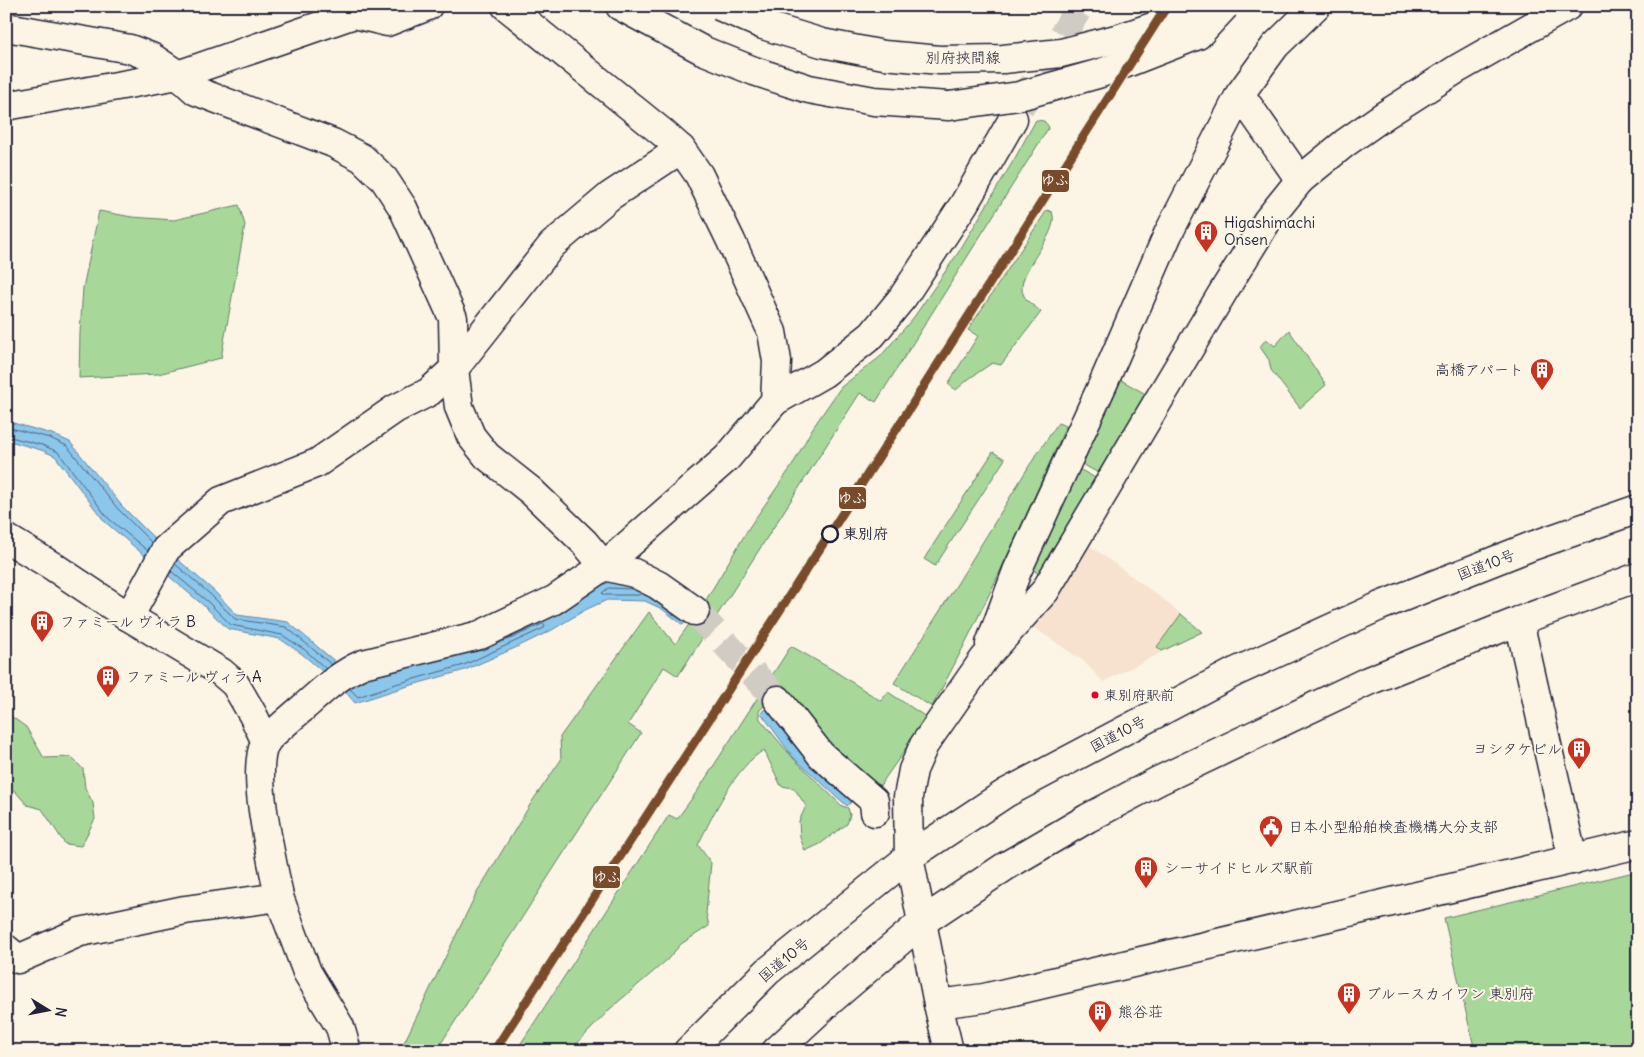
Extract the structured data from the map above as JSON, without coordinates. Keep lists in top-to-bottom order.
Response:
{
  "streets": {
    "main road": ["別府挾間線", "国道10号"]
  },
  "places": {
    "building": [
      "Higashimachi Onsen",
      "高橋アパート",
      "ファミール ヴィラ B",
      "ファミール ヴィラ A",
      "ヨシタケビル",
      "シーサイドヒルズ駅前",
      "ブルースカイワン 東別府",
      "熊谷荘"
    ],
    "other": ["東別府", "東別府駅前"],
    "public building": ["日本小型船舶検査機構大分支部"]
  },
  "lines": ["transit line ゆふ"],
  "north": "right"
}
